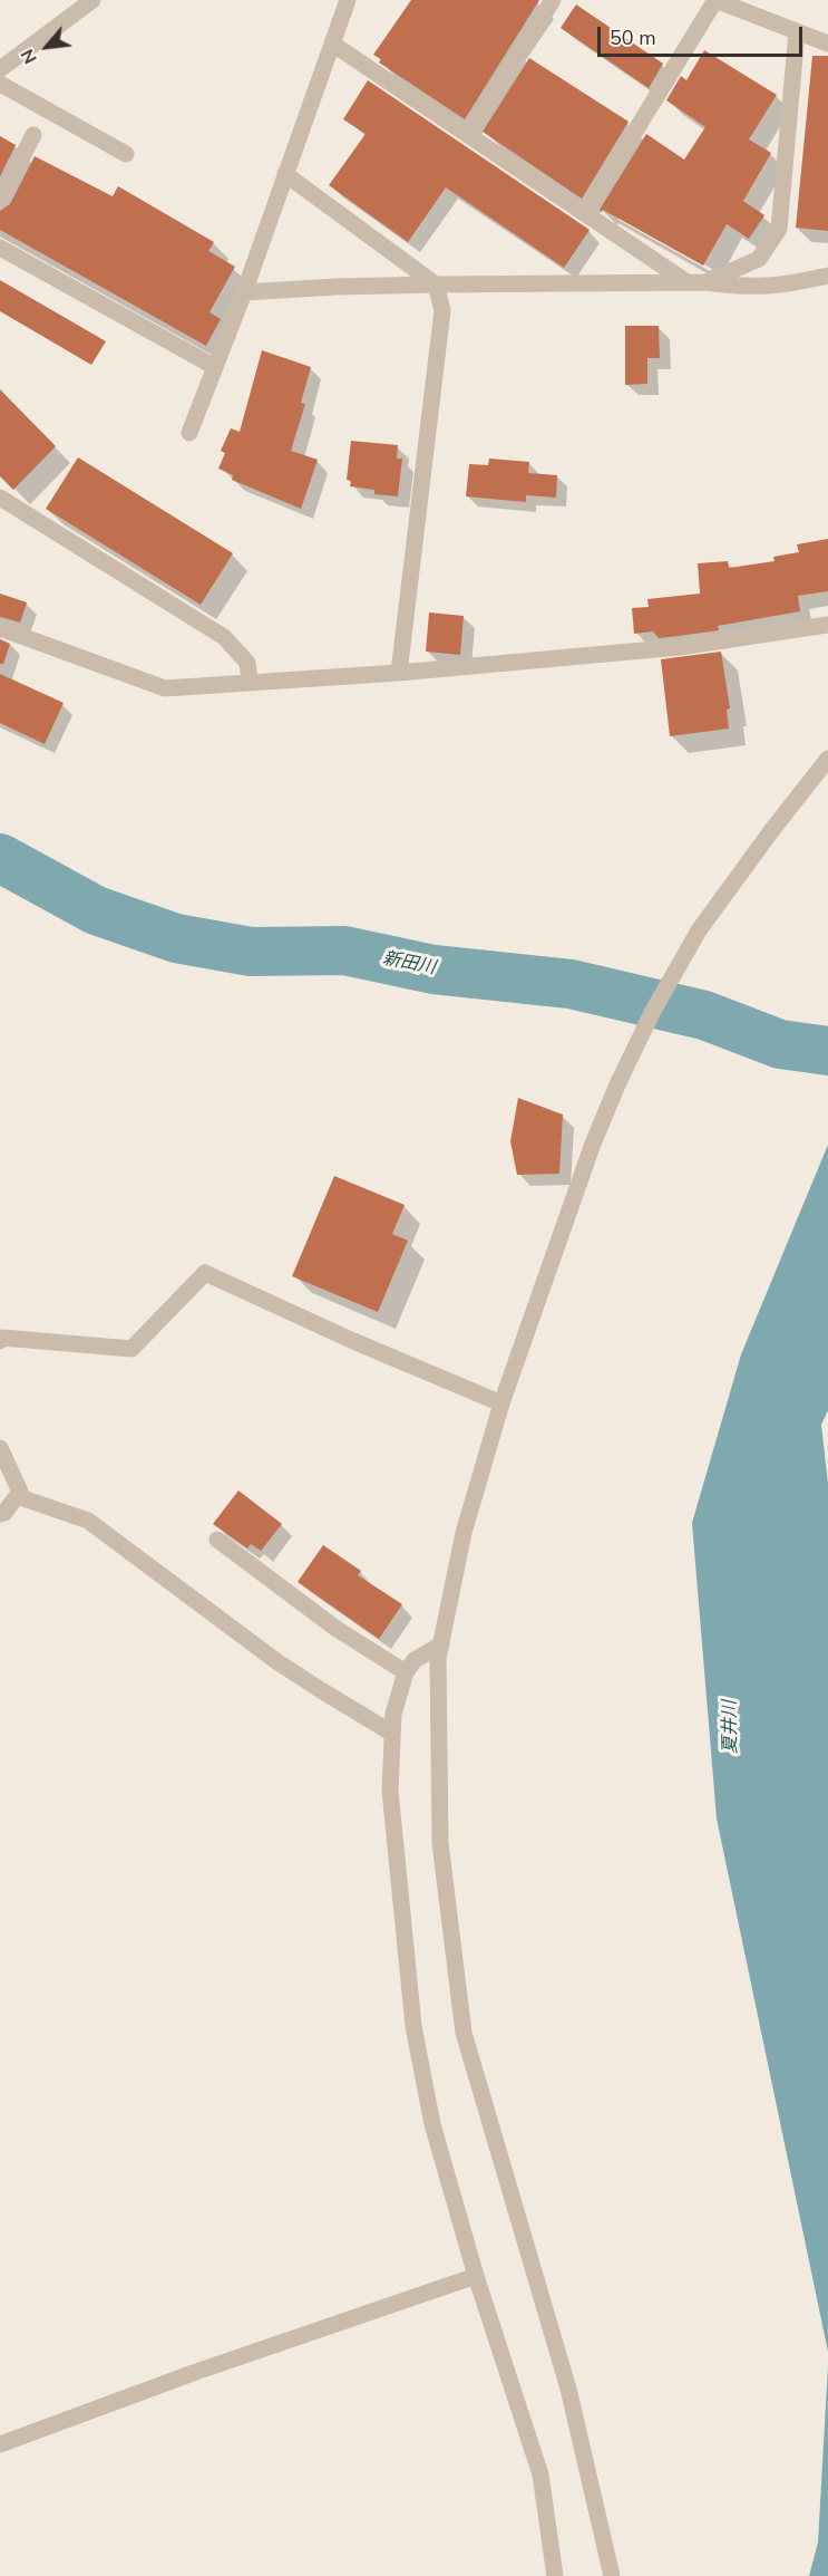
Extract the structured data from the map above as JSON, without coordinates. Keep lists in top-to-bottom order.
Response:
{
  "water": ["新田川", "夏井川"],
  "scale_bar": "50 m",
  "north": "bottom left"
}
